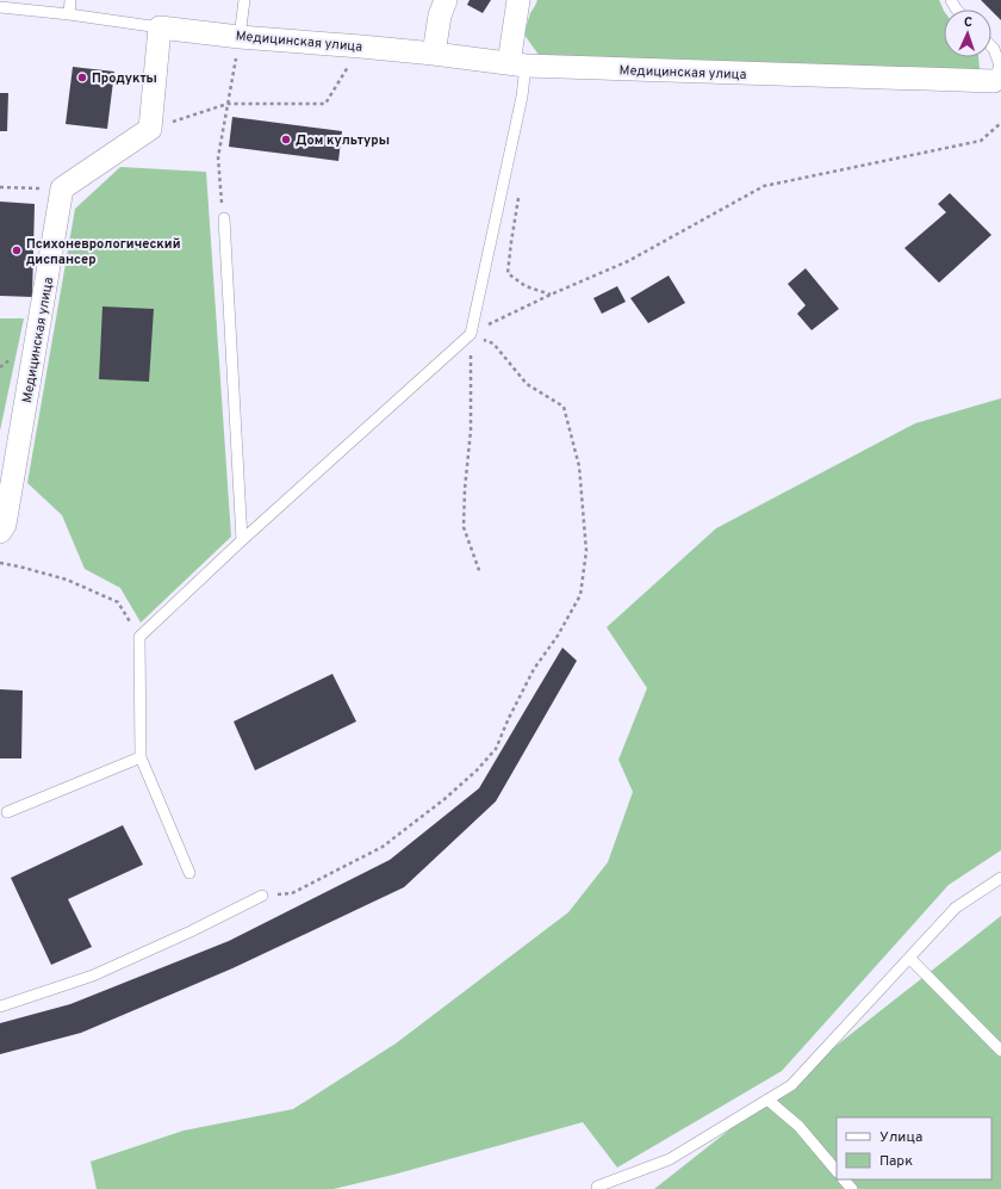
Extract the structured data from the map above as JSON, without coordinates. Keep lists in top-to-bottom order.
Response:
{
  "streets": {
    "street": ["Медицинская улица"]
  },
  "places": ["Продукты", "Дом культуры", "Психоневрологический диспансер"],
  "legend": ["Улица", "Парк"],
  "north": "top"
}
